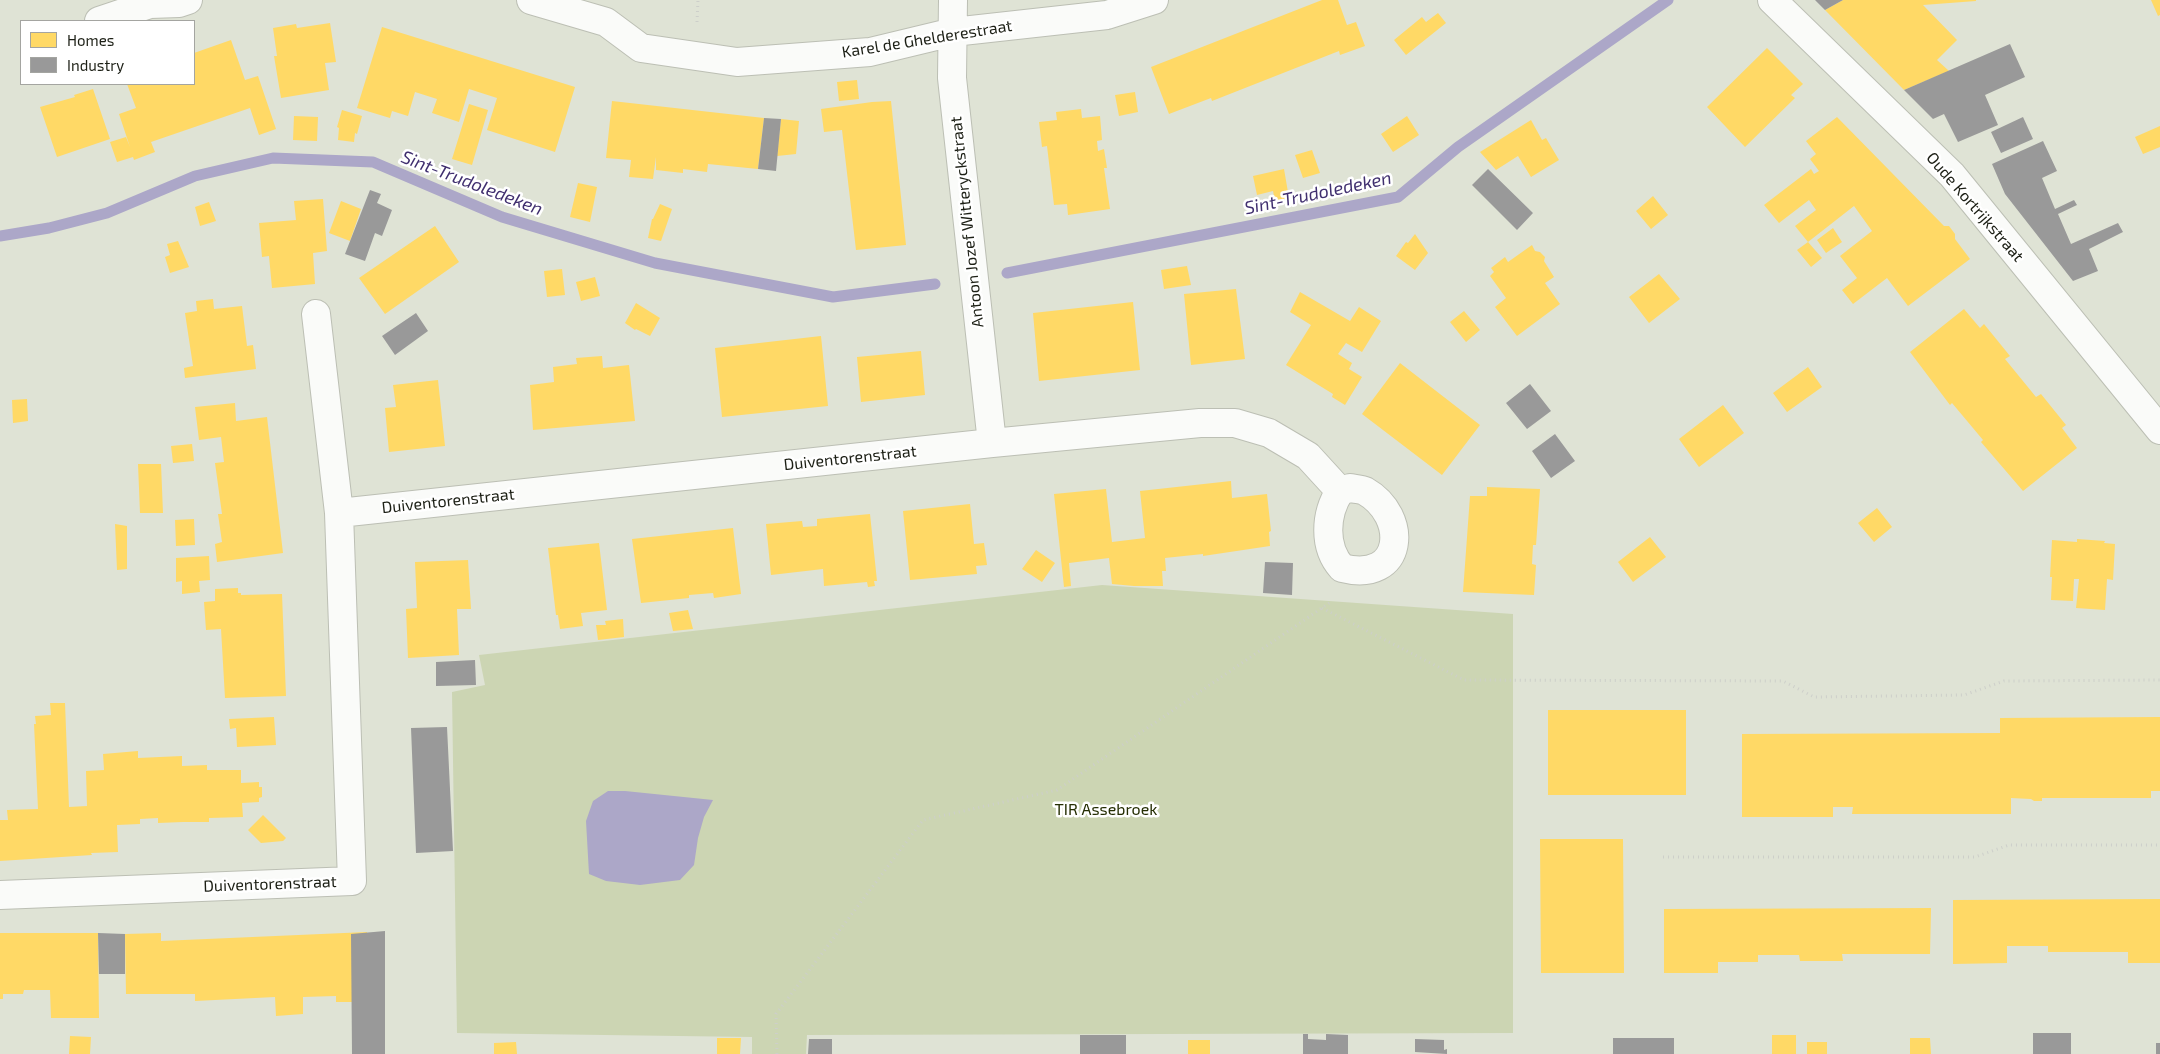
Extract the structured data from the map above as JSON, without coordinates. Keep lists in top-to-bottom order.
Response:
{
  "streets": {
    "street": [
      "Karel de Ghelderestraat",
      "Oude Kortrijkstraat",
      "Antoon Jozef Witteryckstraat",
      "Duiventorenstraat"
    ]
  },
  "crossings": [
    ["Karel de Ghelderestraat", "Antoon Jozef Witteryckstraat"],
    ["Antoon Jozef Witteryckstraat", "Duiventorenstraat"]
  ],
  "water": ["Sint-Trudoledeken"],
  "parks": ["TIR Assebroek"],
  "legend": ["Homes", "Industry"]
}
